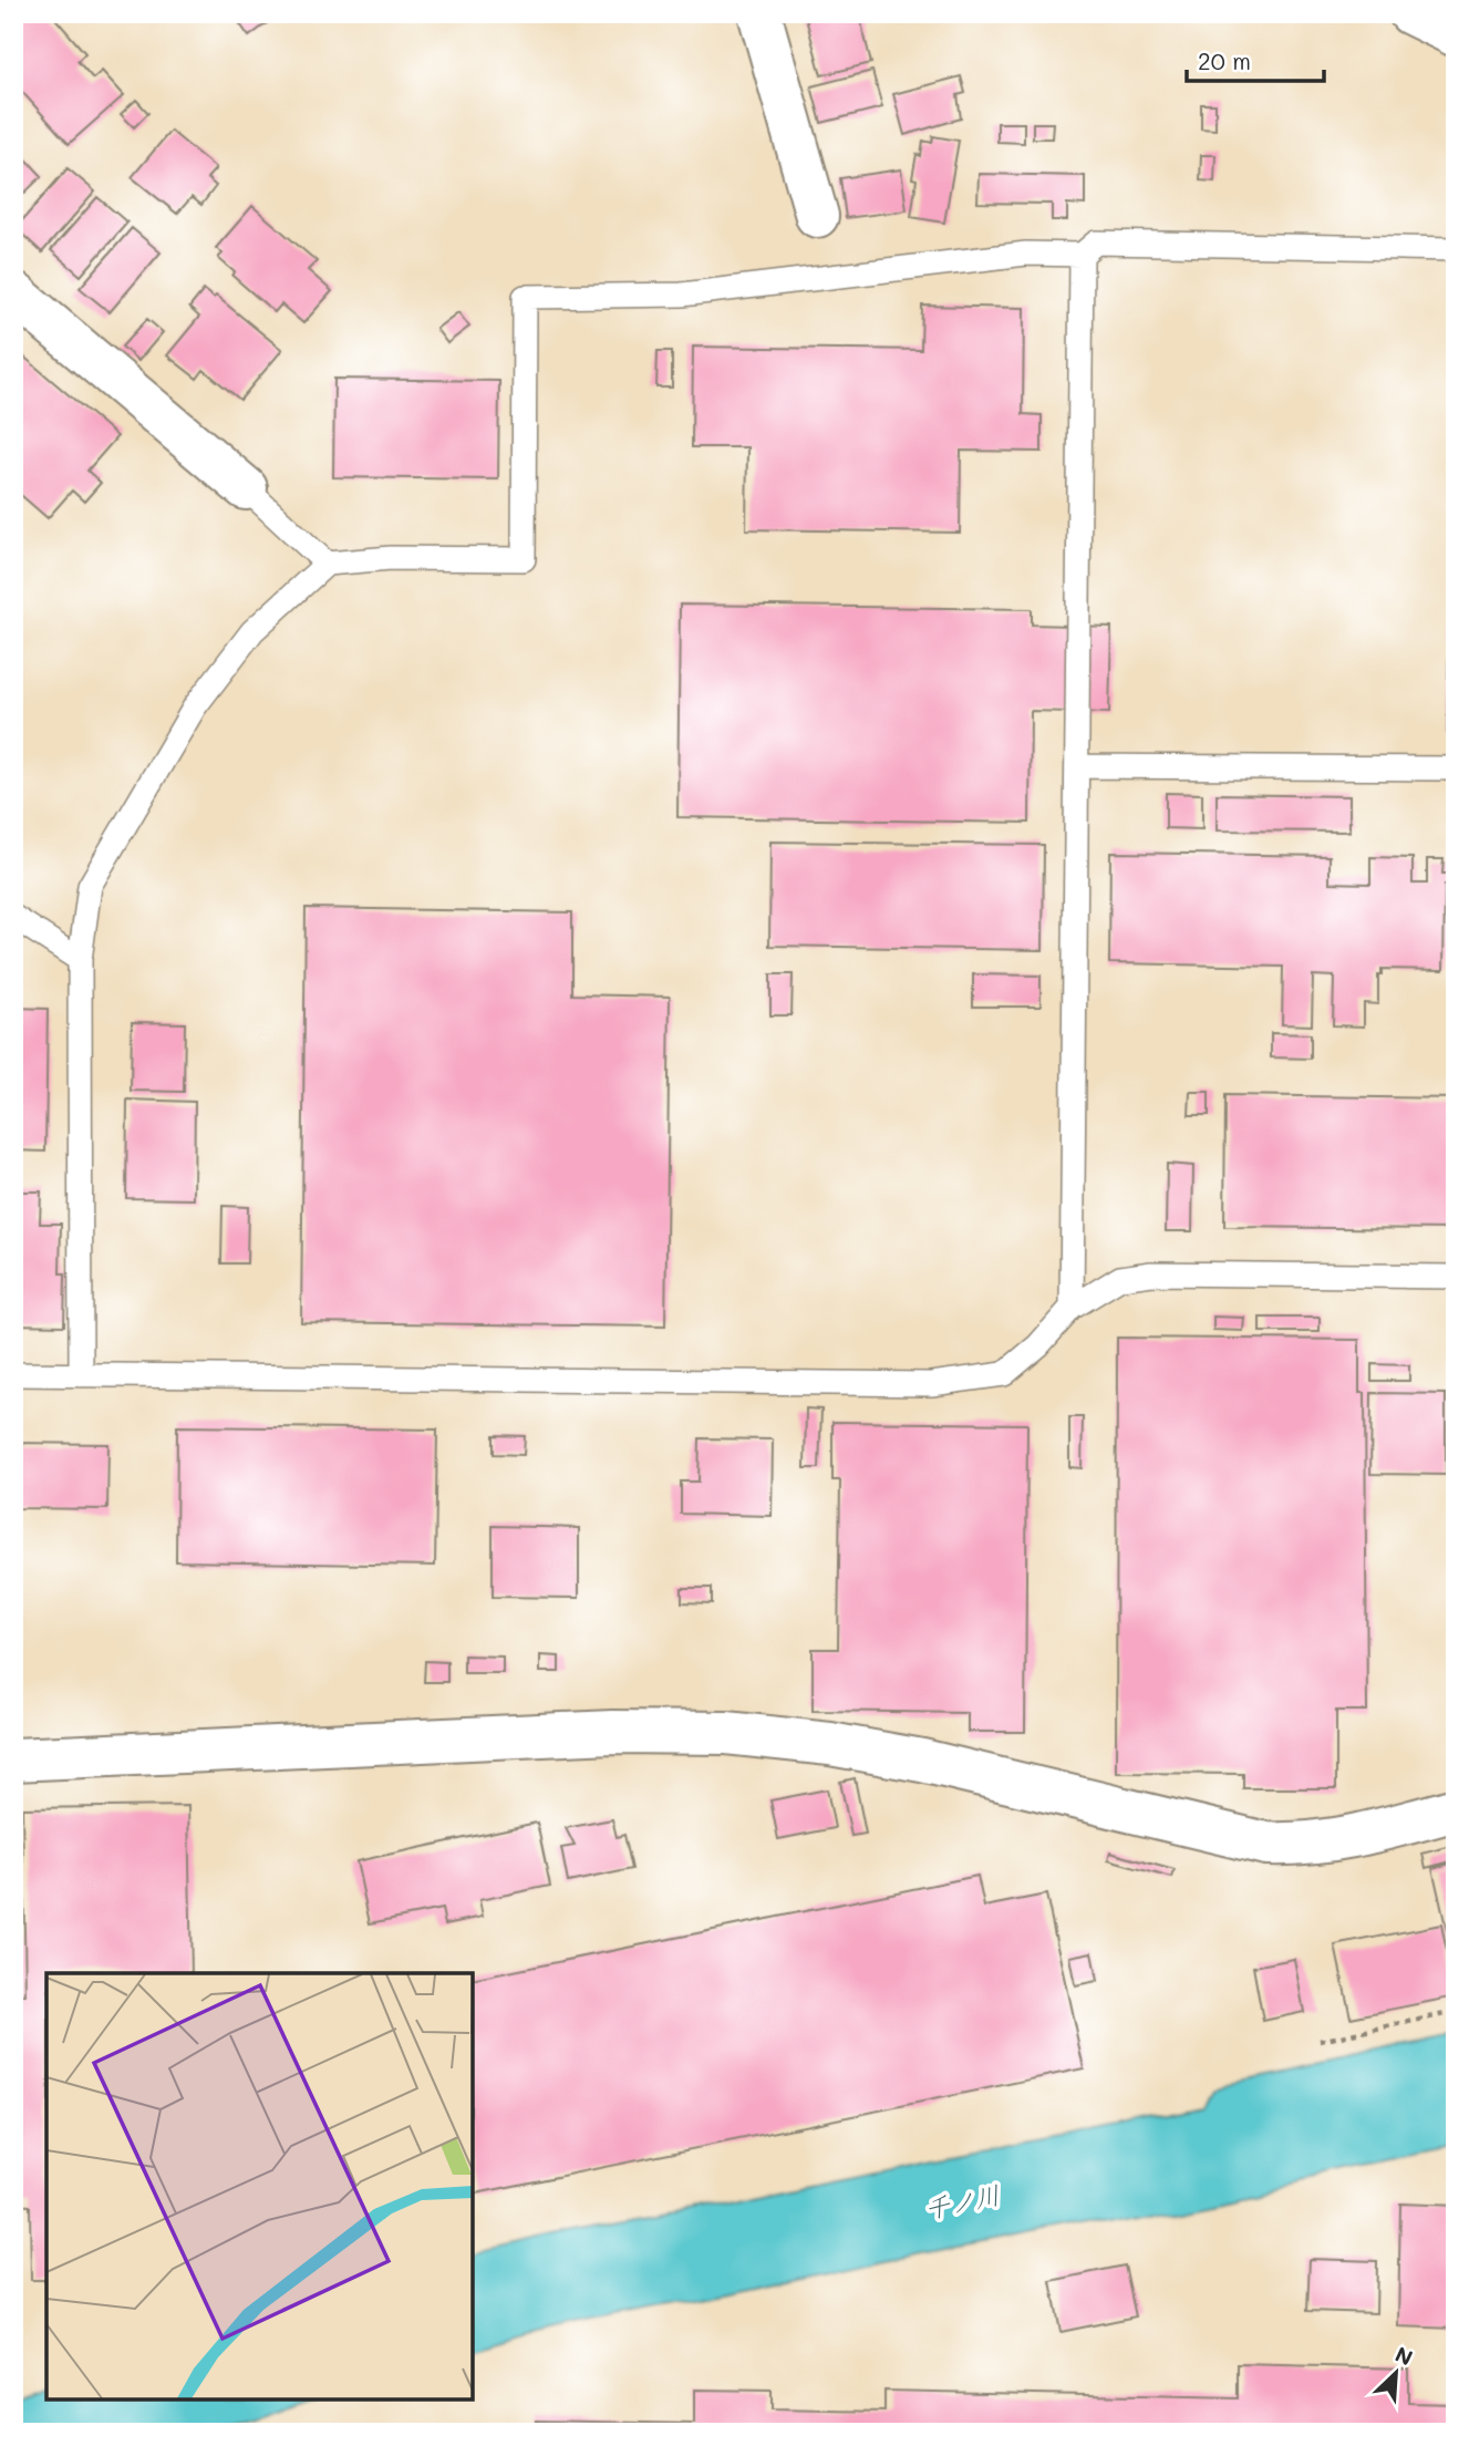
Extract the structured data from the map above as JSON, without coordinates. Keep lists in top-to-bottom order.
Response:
{
  "water": ["千ノ川"],
  "scale_bar": "20 m",
  "north": "top right"
}
